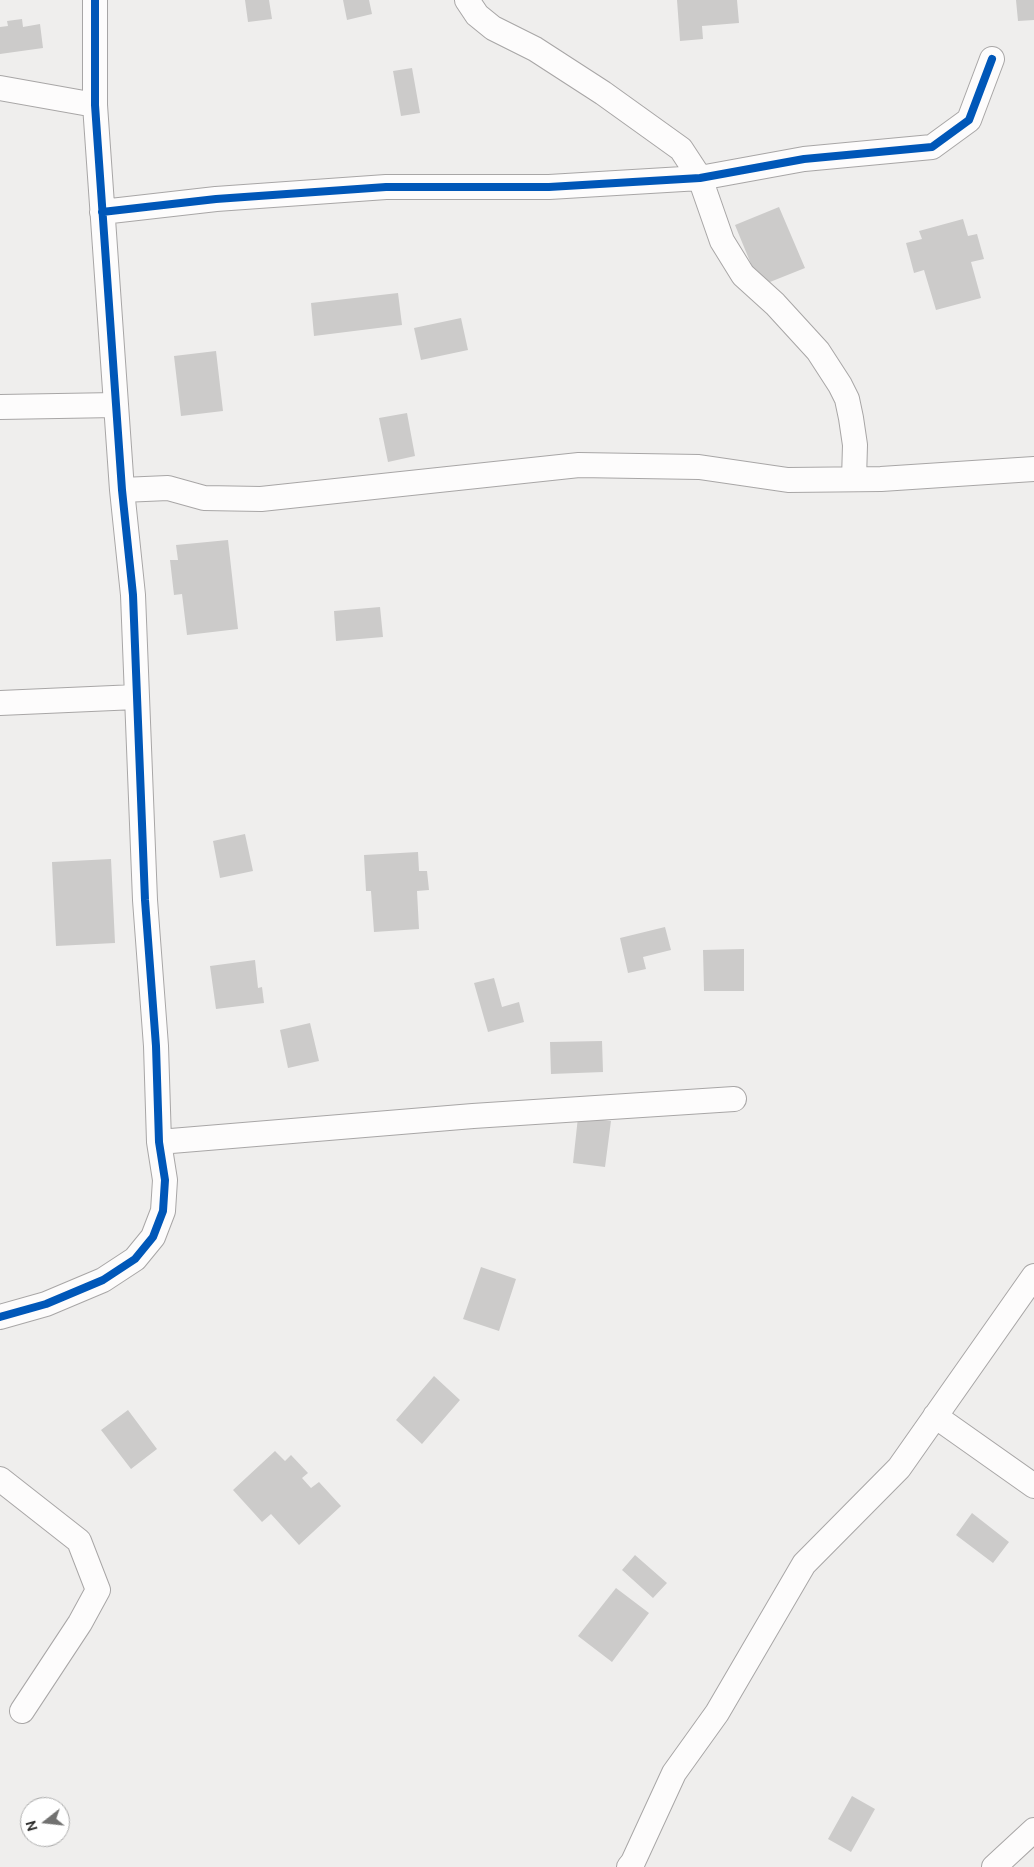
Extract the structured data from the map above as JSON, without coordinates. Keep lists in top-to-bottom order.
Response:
{
  "north": "left"
}
